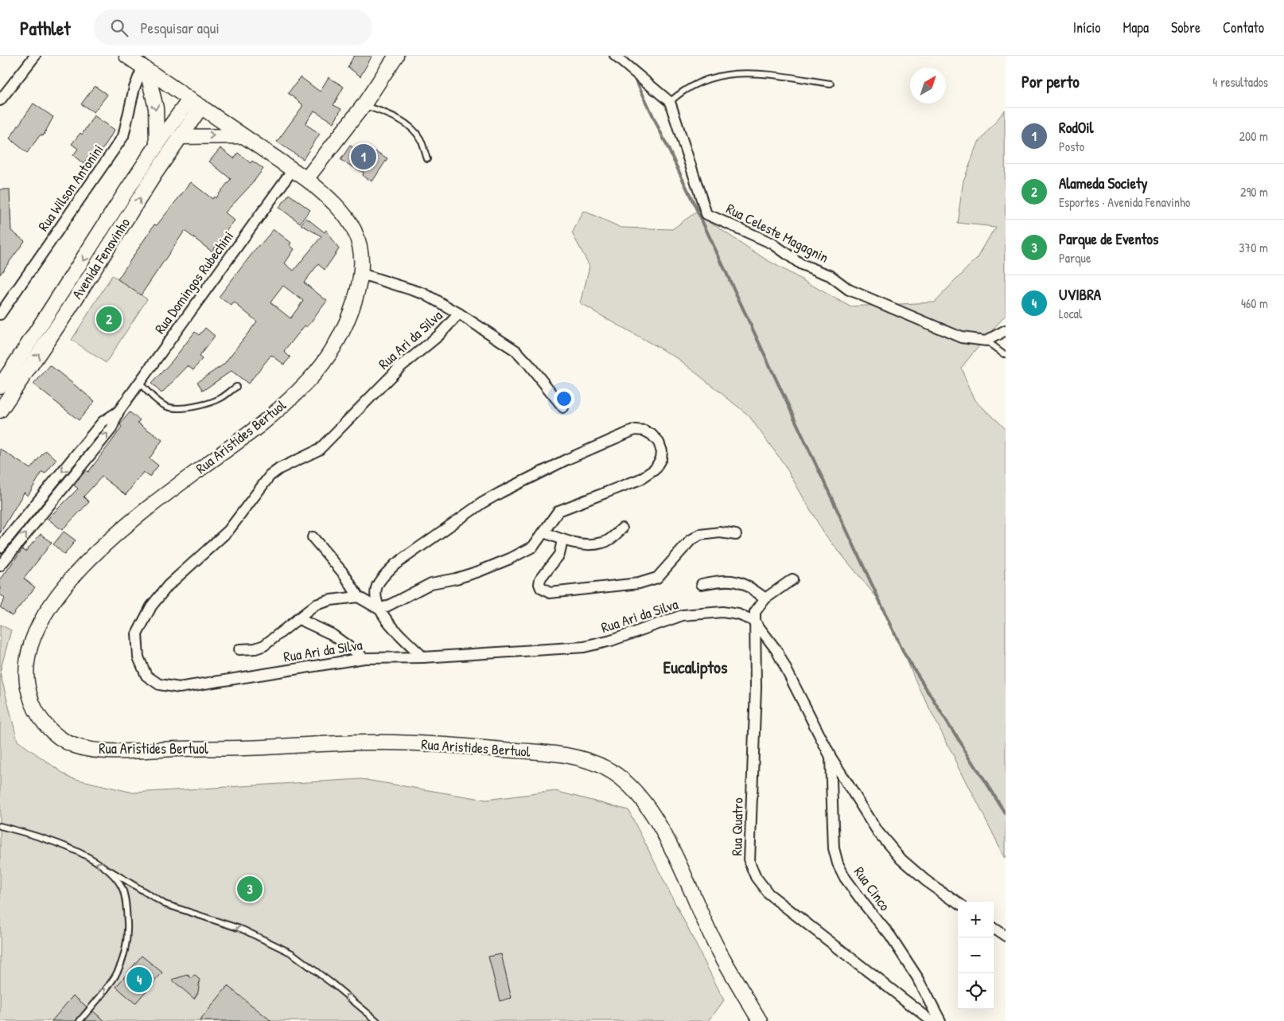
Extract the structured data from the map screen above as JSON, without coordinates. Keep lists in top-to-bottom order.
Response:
{
  "streets": {
    "main road": ["Avenida Fenavinho", "Rua Aristides Bertuol"],
    "street": [
      "Rua Wilson Antonini",
      "Rua Celeste Magagnin",
      "Rua Domingos Rubechini",
      "Rua Ari da Silva",
      "Rua Quatro",
      "Rua Cinco"
    ]
  },
  "crossings": [
    ["Rua Wilson Antonini", "Rua Aristides Bertuol"],
    ["Avenida Fenavinho", "Rua Aristides Bertuol"],
    ["Rua Domingos Rubechini", "Rua Aristides Bertuol"],
    ["Rua Ari da Silva", "Rua Aristides Bertuol"],
    ["Rua Ari da Silva", "Rua Quatro"]
  ],
  "districts": ["Eucaliptos"],
  "north": "top right",
  "page": {
    "header": "Pathlet",
    "search": "Pesquisar aqui",
    "nav": [
      "Início",
      "Mapa",
      "Sobre",
      "Contato"
    ],
    "heading": ["Por perto", "4 resultados"],
    "list": [
      {
        "mark": "1",
        "name": "RodOil",
        "note": "Posto",
        "value": "200 m"
      },
      {
        "mark": "2",
        "name": "Alameda Society",
        "note": "Esportes · Avenida Fenavinho",
        "value": "290 m"
      },
      {
        "mark": "3",
        "name": "Parque de Eventos",
        "note": "Parque",
        "value": "370 m"
      },
      {
        "mark": "4",
        "name": "UVIBRA",
        "note": "Local",
        "value": "460 m"
      }
    ],
    "pins": [
      "1",
      "2",
      "3",
      "4"
    ],
    "map_buttons": ["+", "−"]
  }
}
